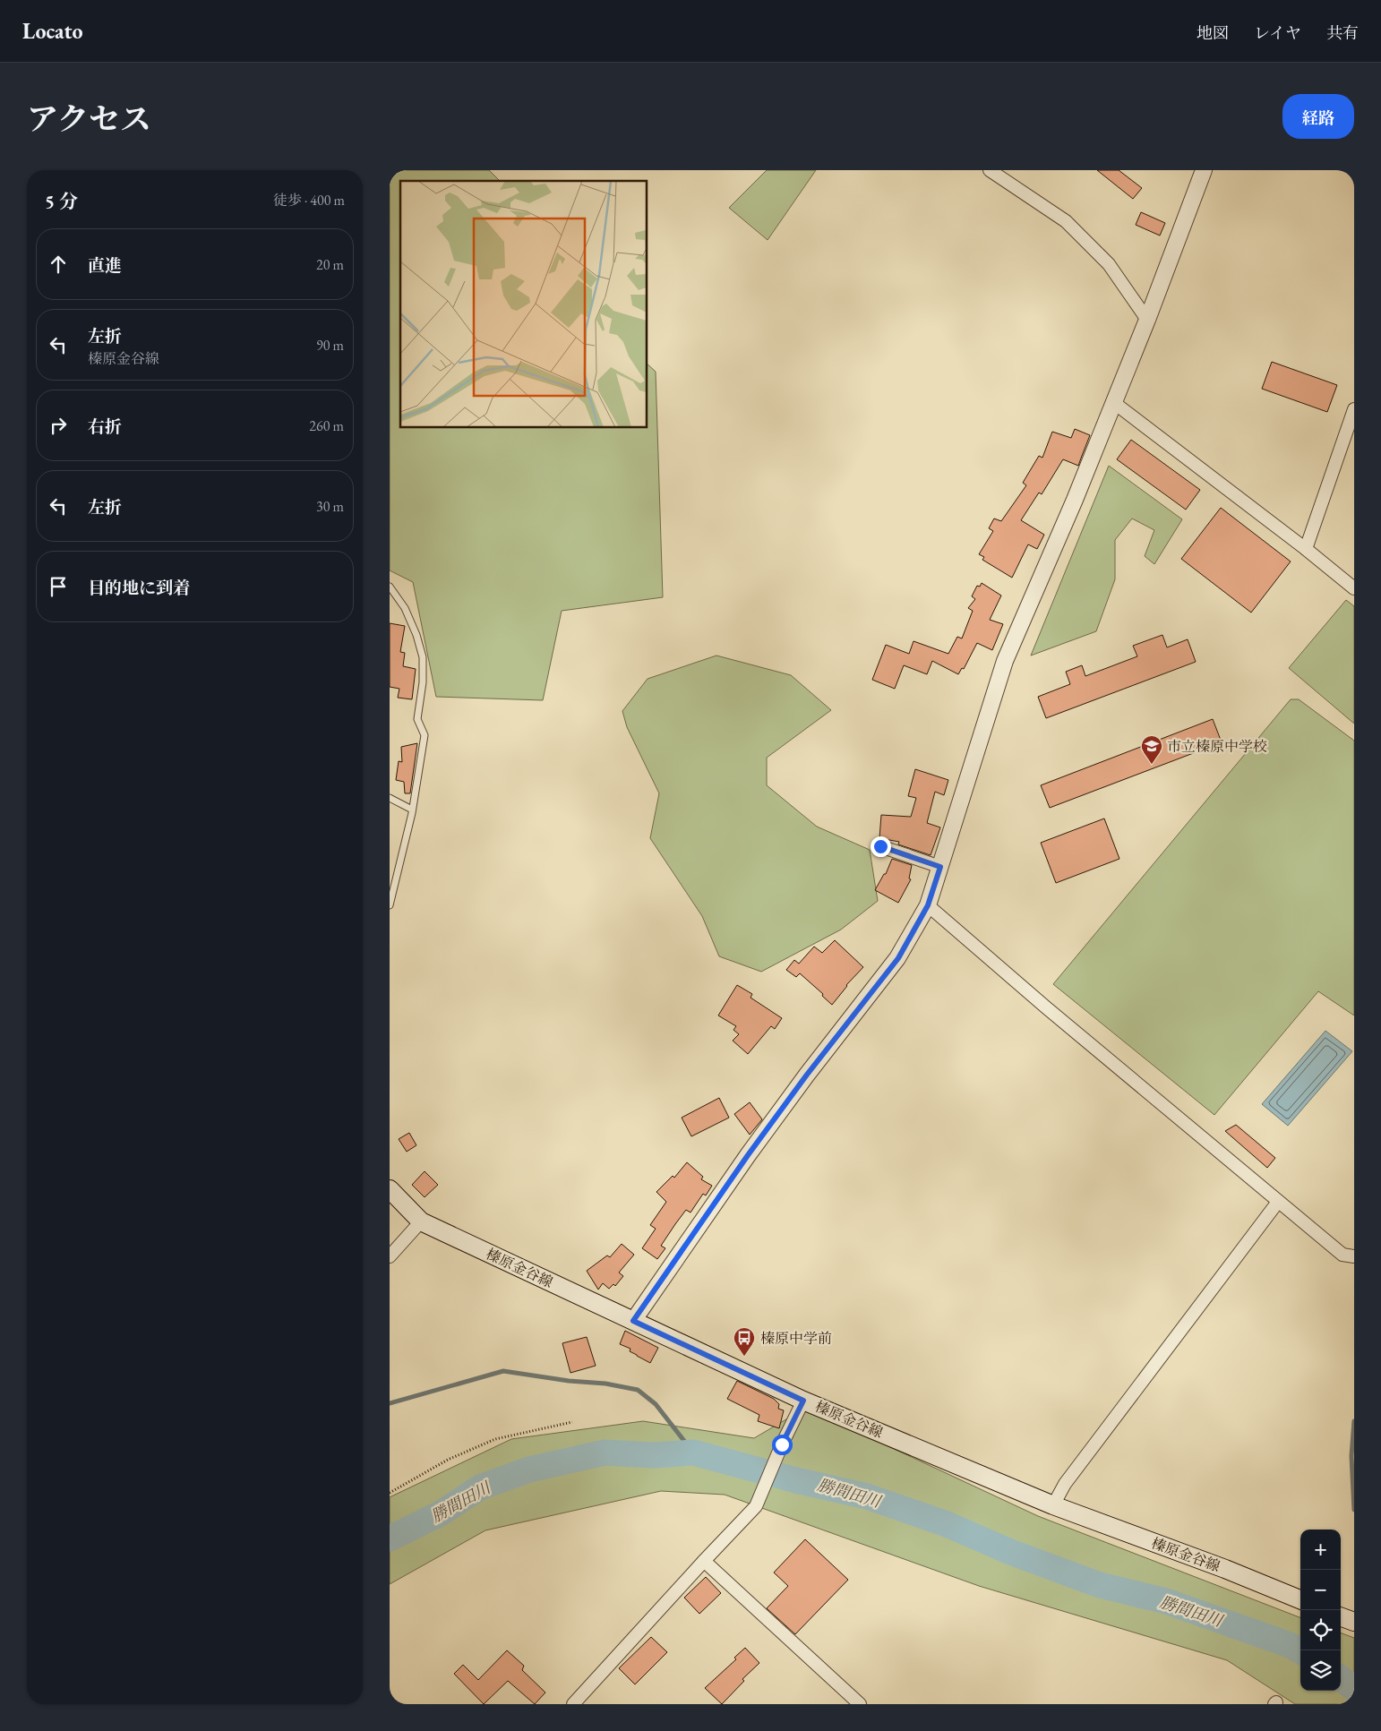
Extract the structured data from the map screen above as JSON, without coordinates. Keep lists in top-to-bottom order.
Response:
{
  "streets": {
    "main road": ["榛原金谷線"]
  },
  "water": ["勝間田川"],
  "places": {
    "school or university": ["市立榛原中学校"],
    "bus stop": ["榛原中学前"]
  },
  "page": {
    "header": "Locato",
    "nav": ["地図", "レイヤ", "共有"],
    "title": "アクセス",
    "buttons": "経路",
    "heading": ["5 分", "徒歩 · 400 m"],
    "list": [
      ["直進", "20 m"],
      ["左折", "榛原金谷線", "90 m"],
      ["右折", "260 m"],
      ["左折", "30 m"],
      "目的地に到着"
    ],
    "map_buttons": ["+", "−"]
  }
}
